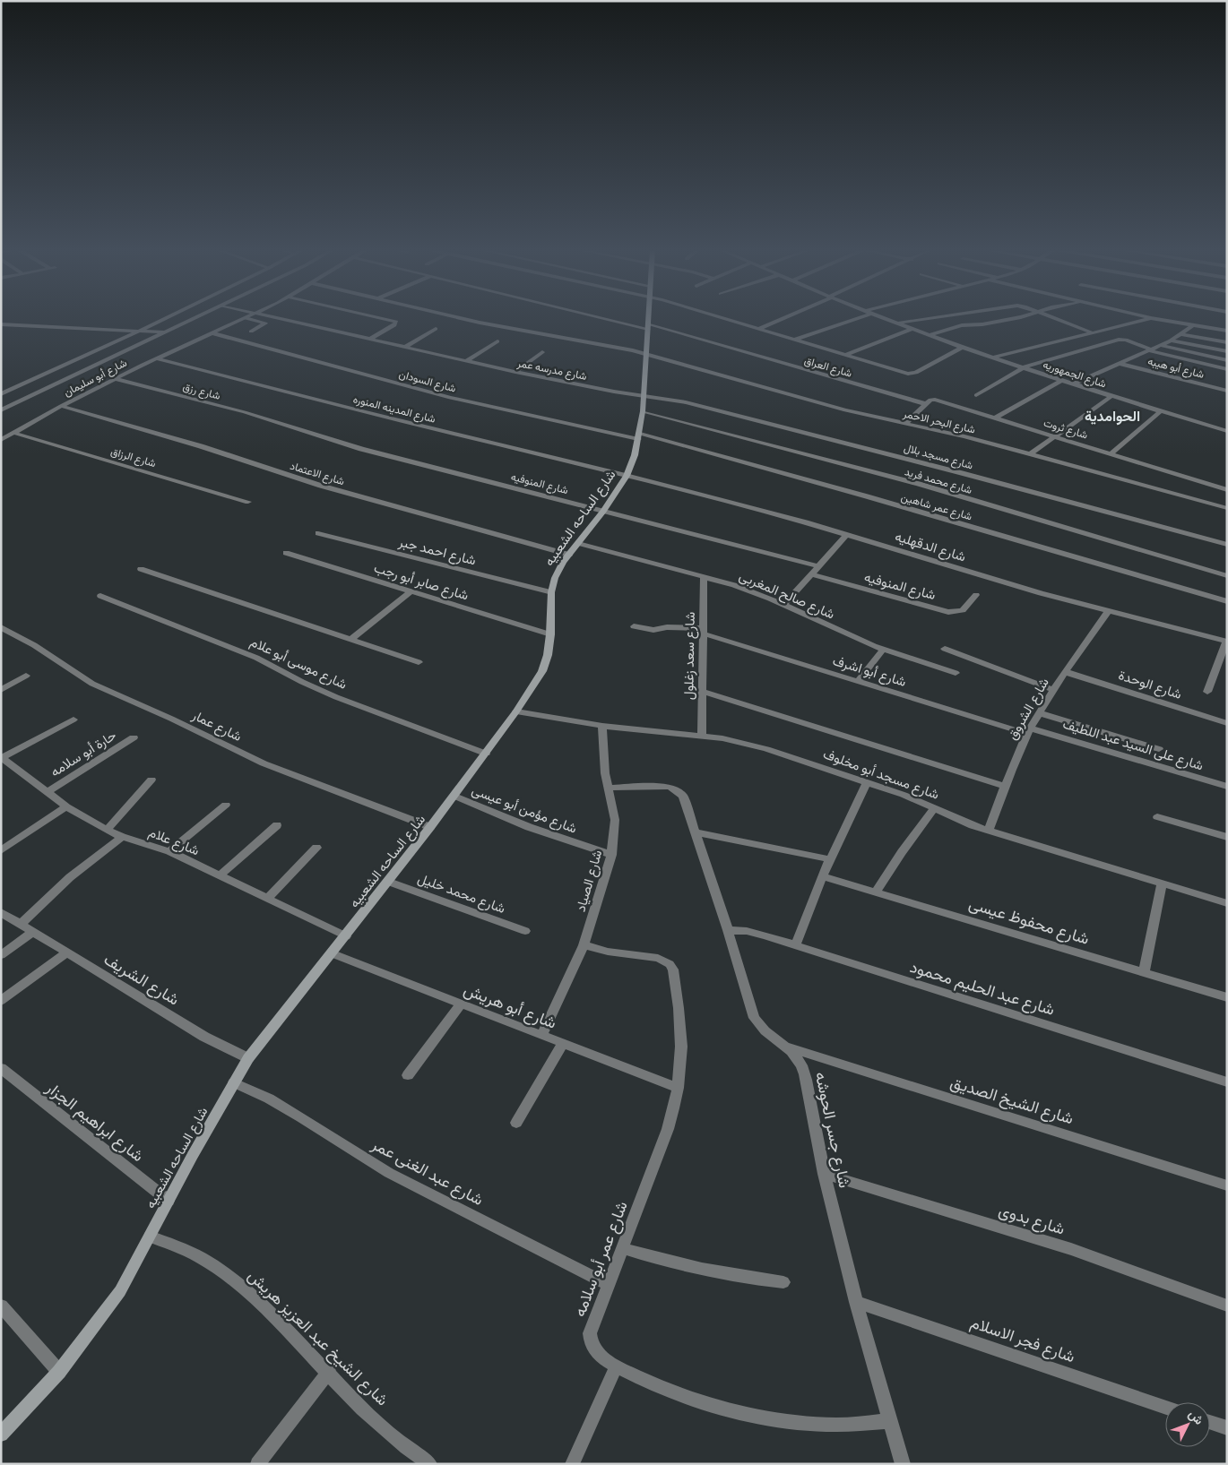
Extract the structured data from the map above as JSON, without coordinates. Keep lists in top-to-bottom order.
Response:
{
  "streets": {
    "main road": ["شارع الساحه الشعبيه"],
    "street": [
      "شارع العراق",
      "شارع أبو هيبه",
      "شارع مدرسه عمر",
      "شارع الجمهوريه",
      "شارع أبو سليمان",
      "شارع السودان",
      "شارع رزق",
      "شارع المدينه المنوره",
      "شارع البحر الاحمر",
      "شارع ثروت",
      "شارع مسجد بلال",
      "شارع الرزاق",
      "شارع الاعتماد",
      "شارع محمد فريد",
      "شارع المنوفيه",
      "شارع عمر شاهين",
      "شارع الدقهليه",
      "شارع احمد جبر",
      "شارع صابر أبو رجب",
      "شارع صالح المغربى",
      "شارع سعد زغلول",
      "شارع موسى أبو علام",
      "شارع أبو اشرف",
      "شارع الوحدة",
      "شارع الشروق",
      "شارع عمار",
      "شارع على السيد عبد اللطيف",
      "حارة أبو سلامه",
      "شارع مسجد أبو مخلوف",
      "شارع مؤمن أبو عيسى",
      "شارع علام",
      "شارع الصياد",
      "شارع محمد خليل",
      "شارع محفوظ عيسى",
      "شارع الشريف",
      "شارع عبد الحليم محمود",
      "شارع أبو هريش",
      "شارع الشيخ الصديق",
      "شارع ابراهيم الجزار",
      "شارع جسر الحوشه",
      "شارع عبد الغنى عمر",
      "شارع بدوى",
      "شارع عمر أبو سلامه",
      "شارع الشيخ عبد العزيز هريش",
      "شارع فجر الاسلام"
    ]
  },
  "crossings": [
    ["شارع العراق", "شارع ثروت"],
    ["شارع العراق", "شارع الساحه الشعبيه"],
    ["شارع مدرسه عمر", "شارع مسجد بلال"],
    ["شارع مدرسه عمر", "شارع الساحه الشعبيه"],
    ["شارع أبو سليمان", "شارع السودان"],
    ["شارع أبو سليمان", "شارع رزق"],
    ["شارع أبو سليمان", "شارع المدينه المنوره"],
    ["شارع أبو سليمان", "شارع الرزاق"],
    ["شارع أبو سليمان", "شارع الاعتماد"],
    ["شارع السودان", "شارع عمر شاهين"],
    ["شارع السودان", "شارع الساحه الشعبيه"],
    ["شارع رزق", "شارع المنوفيه"],
    ["شارع المدينه المنوره", "شارع الساحه الشعبيه"],
    ["شارع المدينه المنوره", "شارع الدقهليه"],
    ["شارع البحر الاحمر", "شارع الساحه الشعبيه"],
    ["شارع مسجد بلال", "شارع الساحه الشعبيه"],
    ["شارع الاعتماد", "شارع الساحه الشعبيه"],
    ["شارع محمد فريد", "شارع الساحه الشعبيه"],
    ["شارع المنوفيه", "شارع الساحه الشعبيه"],
    ["شارع عمر شاهين", "شارع الساحه الشعبيه"],
    ["شارع الساحه الشعبيه", "شارع الدقهليه"],
    ["شارع الساحه الشعبيه", "شارع احمد جبر"],
    ["شارع الساحه الشعبيه", "شارع صابر أبو رجب"],
    ["شارع الساحه الشعبيه", "شارع صالح المغربى"],
    ["شارع الساحه الشعبيه", "شارع موسى أبو علام"],
    ["شارع الساحه الشعبيه", "شارع عمار"],
    ["شارع الساحه الشعبيه", "شارع مسجد أبو مخلوف"],
    ["شارع الساحه الشعبيه", "شارع مؤمن أبو عيسى"],
    ["شارع الساحه الشعبيه", "شارع علام"],
    ["شارع الساحه الشعبيه", "شارع محمد خليل"],
    ["شارع الساحه الشعبيه", "شارع الشريف"],
    ["شارع الساحه الشعبيه", "شارع أبو هريش"],
    ["شارع الساحه الشعبيه", "شارع ابراهيم الجزار"],
    ["شارع الساحه الشعبيه", "شارع عبد الغنى عمر"],
    ["شارع الساحه الشعبيه", "شارع الشيخ عبد العزيز هريش"],
    ["شارع الدقهليه", "شارع الشروق"],
    ["شارع صالح المغربى", "شارع سعد زغلول"],
    ["شارع سعد زغلول", "شارع أبو اشرف"],
    ["شارع سعد زغلول", "شارع مسجد أبو مخلوف"],
    ["شارع أبو اشرف", "شارع الشروق"],
    ["شارع أبو اشرف", "شارع على السيد عبد اللطيف"],
    ["شارع الوحدة", "شارع الشروق"],
    ["شارع الشروق", "شارع على السيد عبد اللطيف"],
    ["شارع الشروق", "شارع مسجد أبو مخلوف"],
    ["حارة أبو سلامه", "شارع علام"],
    ["شارع مسجد أبو مخلوف", "شارع الصياد"],
    ["شارع مؤمن أبو عيسى", "شارع الصياد"],
    ["شارع الصياد", "شارع أبو هريش"],
    ["شارع الصياد", "شارع جسر الحوشه"],
    ["شارع الصياد", "شارع عمر أبو سلامه"],
    ["شارع عبد الحليم محمود", "شارع جسر الحوشه"],
    ["شارع أبو هريش", "شارع عمر أبو سلامه"],
    ["شارع الشيخ الصديق", "شارع جسر الحوشه"],
    ["شارع جسر الحوشه", "شارع بدوى"],
    ["شارع جسر الحوشه", "شارع عمر أبو سلامه"],
    ["شارع جسر الحوشه", "شارع فجر الاسلام"],
    ["شارع عبد الغنى عمر", "شارع عمر أبو سلامه"]
  ],
  "districts": ["الحوامدية"],
  "north": "top right"
}
